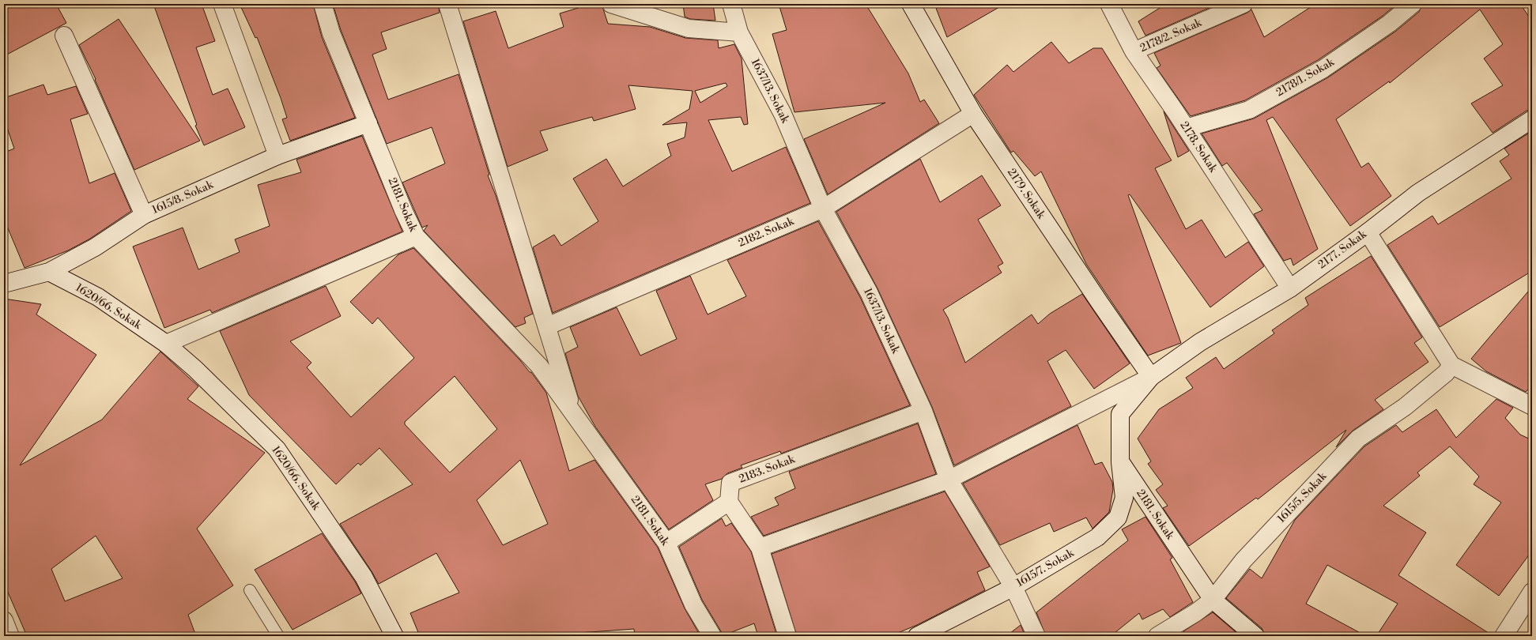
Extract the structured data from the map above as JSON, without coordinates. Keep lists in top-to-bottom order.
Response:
{
  "streets": {
    "street": [
      "2178/2. Sokak",
      "2178/1. Sokak",
      "1637/13. Sokak",
      "2178. Sokak",
      "2179. Sokak",
      "1615/8. Sokak",
      "2181. Sokak",
      "2182. Sokak",
      "2177. Sokak",
      "1620/66. Sokak",
      "2183. Sokak",
      "1615/5. Sokak",
      "1615/7. Sokak"
    ]
  },
  "crossings": [
    ["2178/2. Sokak", "2178. Sokak"],
    ["2178/1. Sokak", "2178. Sokak"],
    ["1637/13. Sokak", "2182. Sokak"],
    ["1637/13. Sokak", "2183. Sokak"],
    ["1637/13. Sokak", "1615/7. Sokak"],
    ["2178. Sokak", "2177. Sokak"],
    ["2179. Sokak", "2182. Sokak"],
    ["2179. Sokak", "2177. Sokak"],
    ["1615/8. Sokak", "2181. Sokak"],
    ["1615/8. Sokak", "1620/66. Sokak"],
    ["2181. Sokak", "2182. Sokak"],
    ["2181. Sokak", "1615/5. Sokak"],
    ["2181. Sokak", "1615/7. Sokak"]
  ]
}
